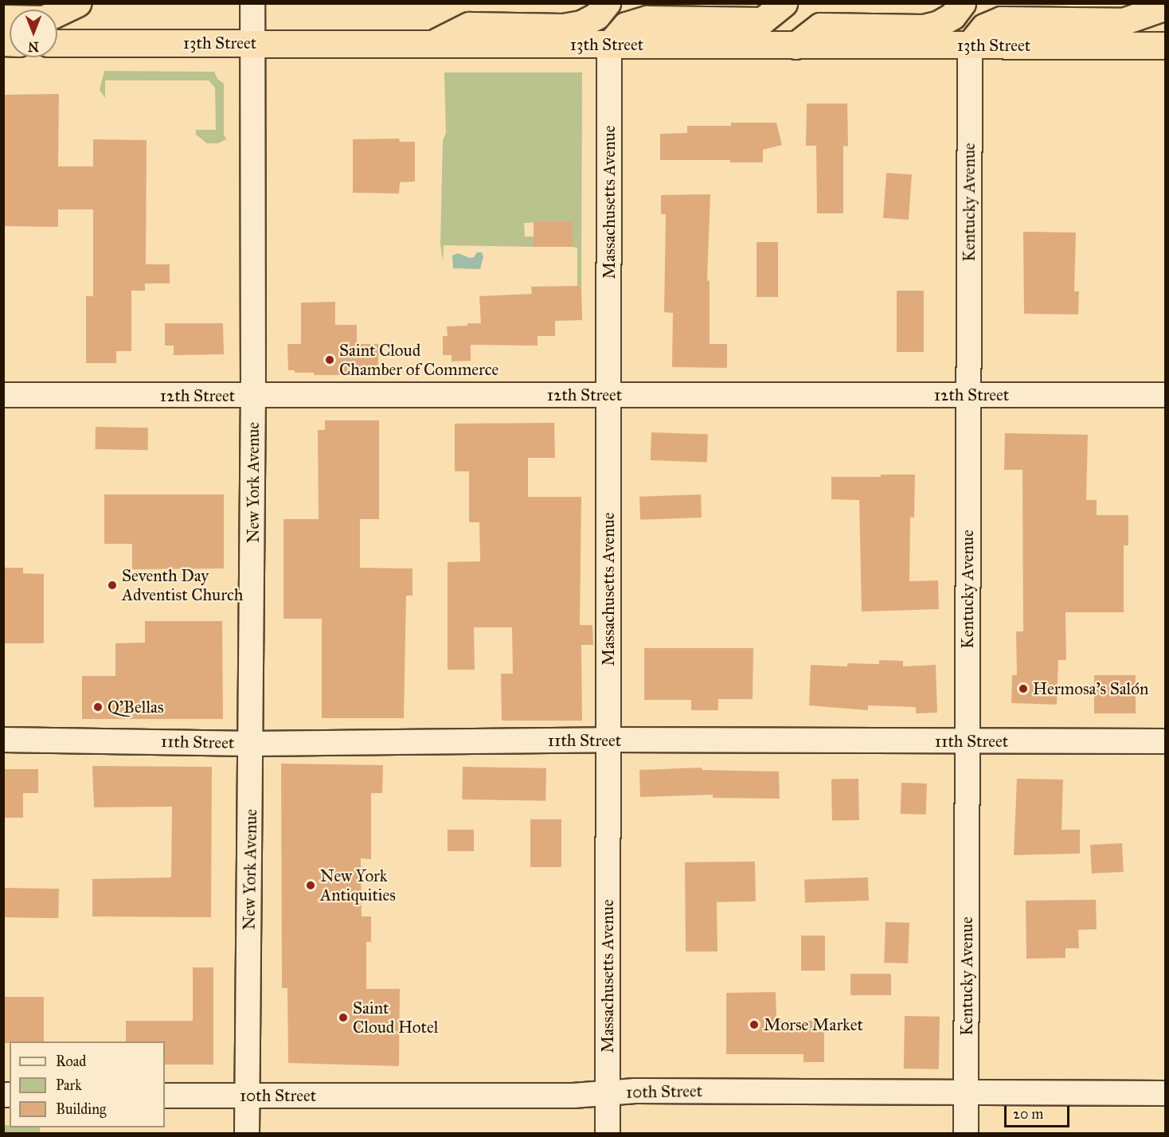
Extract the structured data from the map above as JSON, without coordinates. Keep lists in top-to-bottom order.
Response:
{
  "streets": {
    "highway": ["13th Street"],
    "street": [
      "Massachusetts Avenue",
      "Kentucky Avenue",
      "12th Street",
      "New York Avenue",
      "11th Street",
      "10th Street"
    ]
  },
  "crossings": [
    ["13th Street", "Massachusetts Avenue"],
    ["13th Street", "Kentucky Avenue"],
    ["13th Street", "New York Avenue"],
    ["Massachusetts Avenue", "12th Street"],
    ["Massachusetts Avenue", "11th Street"],
    ["Massachusetts Avenue", "10th Street"],
    ["Kentucky Avenue", "12th Street"],
    ["Kentucky Avenue", "11th Street"],
    ["Kentucky Avenue", "10th Street"],
    ["12th Street", "New York Avenue"],
    ["New York Avenue", "11th Street"],
    ["New York Avenue", "10th Street"]
  ],
  "places": [
    "Saint Cloud Chamber of Commerce",
    "Seventh Day Adventist Church",
    "Hermosa's Salón",
    "Q'Bellas",
    "New York Antiquities",
    "Saint Cloud Hotel",
    "Morse Market"
  ],
  "legend": ["Road", "Park", "Building"],
  "scale_bar": "20 m",
  "north": "bottom"
}
